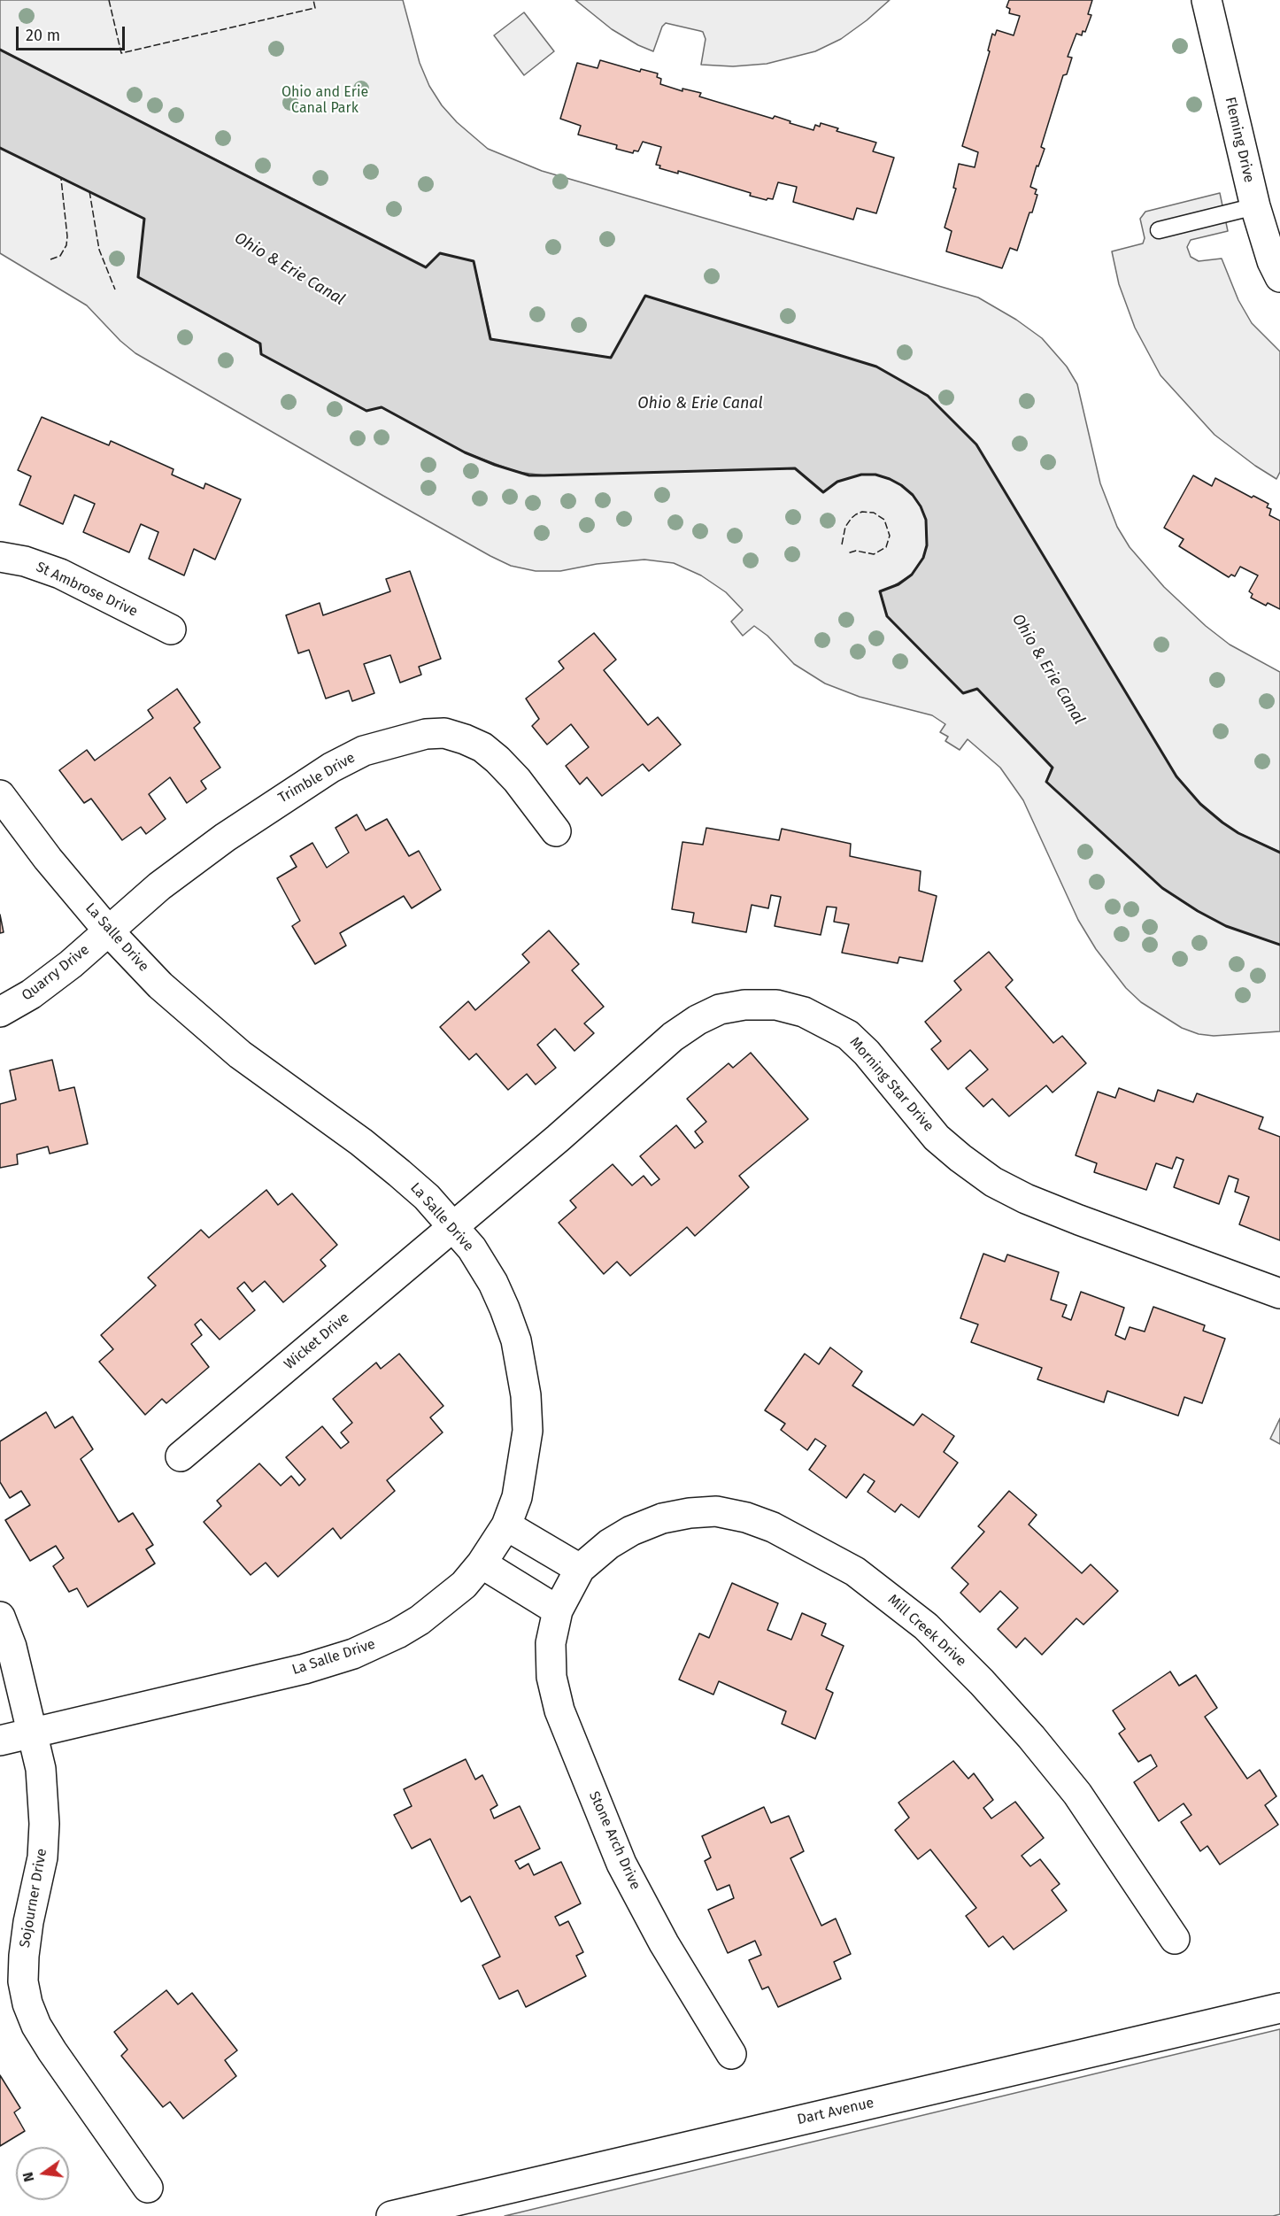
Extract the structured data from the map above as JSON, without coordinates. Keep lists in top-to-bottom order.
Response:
{
  "streets": {
    "street": [
      "Fleming Drive",
      "St Ambrose Drive",
      "Trimble Drive",
      "La Salle Drive",
      "Quarry Drive",
      "Morning Star Drive",
      "Wicket Drive",
      "Mill Creek Drive",
      "Stone Arch Drive",
      "Sojourner Drive",
      "Dart Avenue"
    ]
  },
  "crossings": [
    ["Trimble Drive", "La Salle Drive"],
    ["Trimble Drive", "Quarry Drive"],
    ["La Salle Drive", "Quarry Drive"],
    ["La Salle Drive", "Morning Star Drive"],
    ["La Salle Drive", "Wicket Drive"],
    ["La Salle Drive", "Sojourner Drive"],
    ["Morning Star Drive", "Wicket Drive"],
    ["Mill Creek Drive", "Stone Arch Drive"]
  ],
  "water": ["Ohio & Erie Canal"],
  "parks": ["Ohio and Erie Canal Park"],
  "scale_bar": "20 m",
  "north": "left"
}
